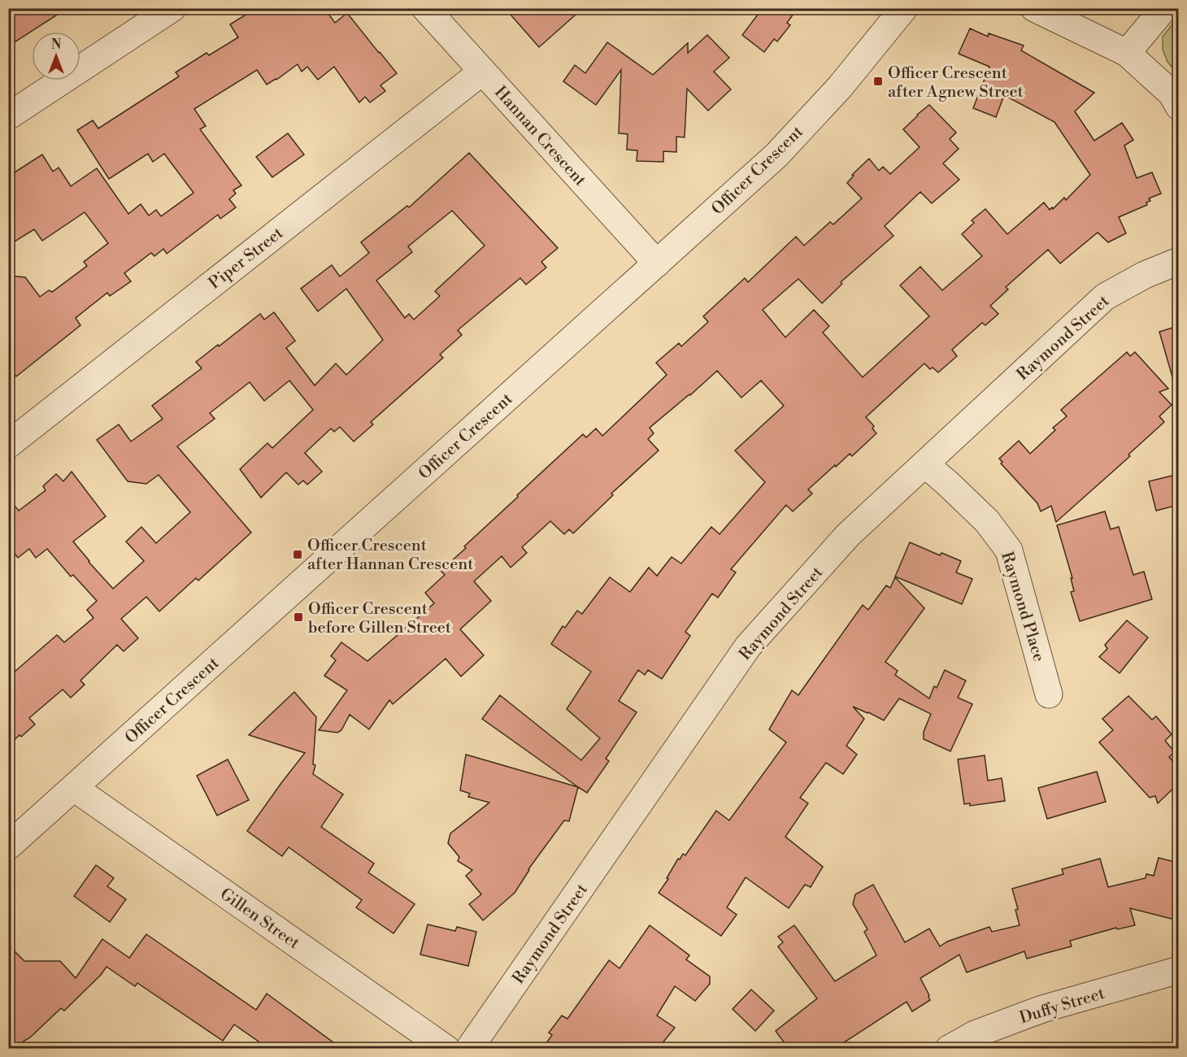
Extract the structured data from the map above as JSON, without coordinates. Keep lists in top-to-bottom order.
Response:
{
  "streets": {
    "street": [
      "Hannan Crescent",
      "Officer Crescent",
      "Piper Street",
      "Raymond Street",
      "Raymond Place",
      "Gillen Street",
      "Duffy Street"
    ]
  },
  "crossings": [
    ["Hannan Crescent", "Officer Crescent"],
    ["Hannan Crescent", "Piper Street"],
    ["Officer Crescent", "Gillen Street"],
    ["Raymond Street", "Raymond Place"]
  ],
  "places": {
    "transit": ["Officer Crescent after Agnew Street", "Officer Crescent after Hannan Crescent", "Officer Crescent before Gillen Street"]
  },
  "north": "top"
}
